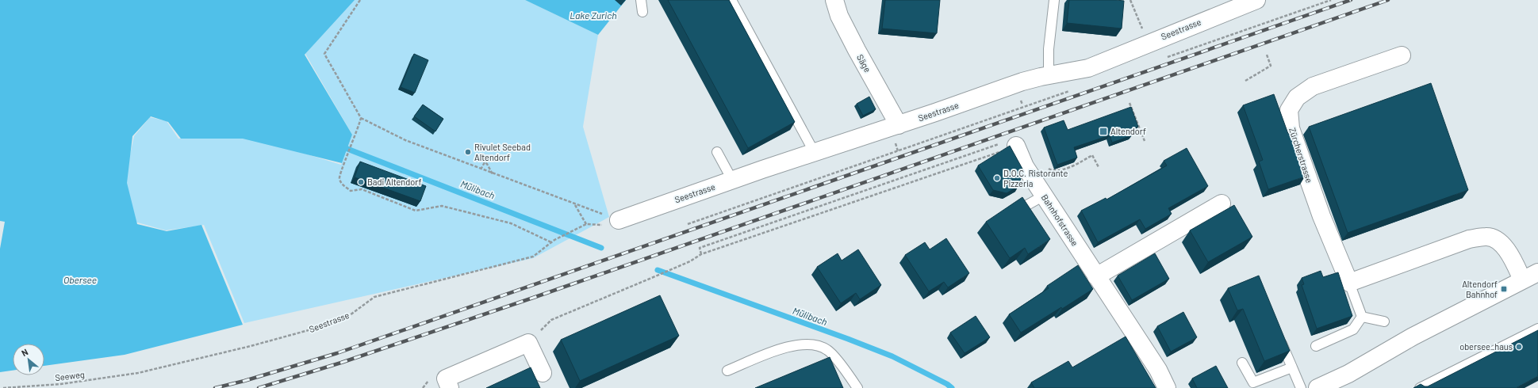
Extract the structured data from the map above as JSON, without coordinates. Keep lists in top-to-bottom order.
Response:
{
  "streets": {
    "street": [
      "Seestrasse",
      "Säge",
      "Zürcherstrasse",
      "Bahnhofstrasse"
    ],
    "path": ["Seeweg"]
  },
  "crossings": [
    ["Seestrasse", "Säge"],
    ["Seestrasse", "Seeweg"]
  ],
  "water": ["Lake Zurich", "Mülibach", "Obersee"],
  "places": {
    "transit": ["Altendorf", "Altendorf Bahnhof"],
    "other": [
      "Rivulet Seebad Altendorf",
      "D.O.C. Ristorante Pizzeria",
      "Badi Altendorf",
      "obersee_haus"
    ]
  },
  "north": "top left"
}
